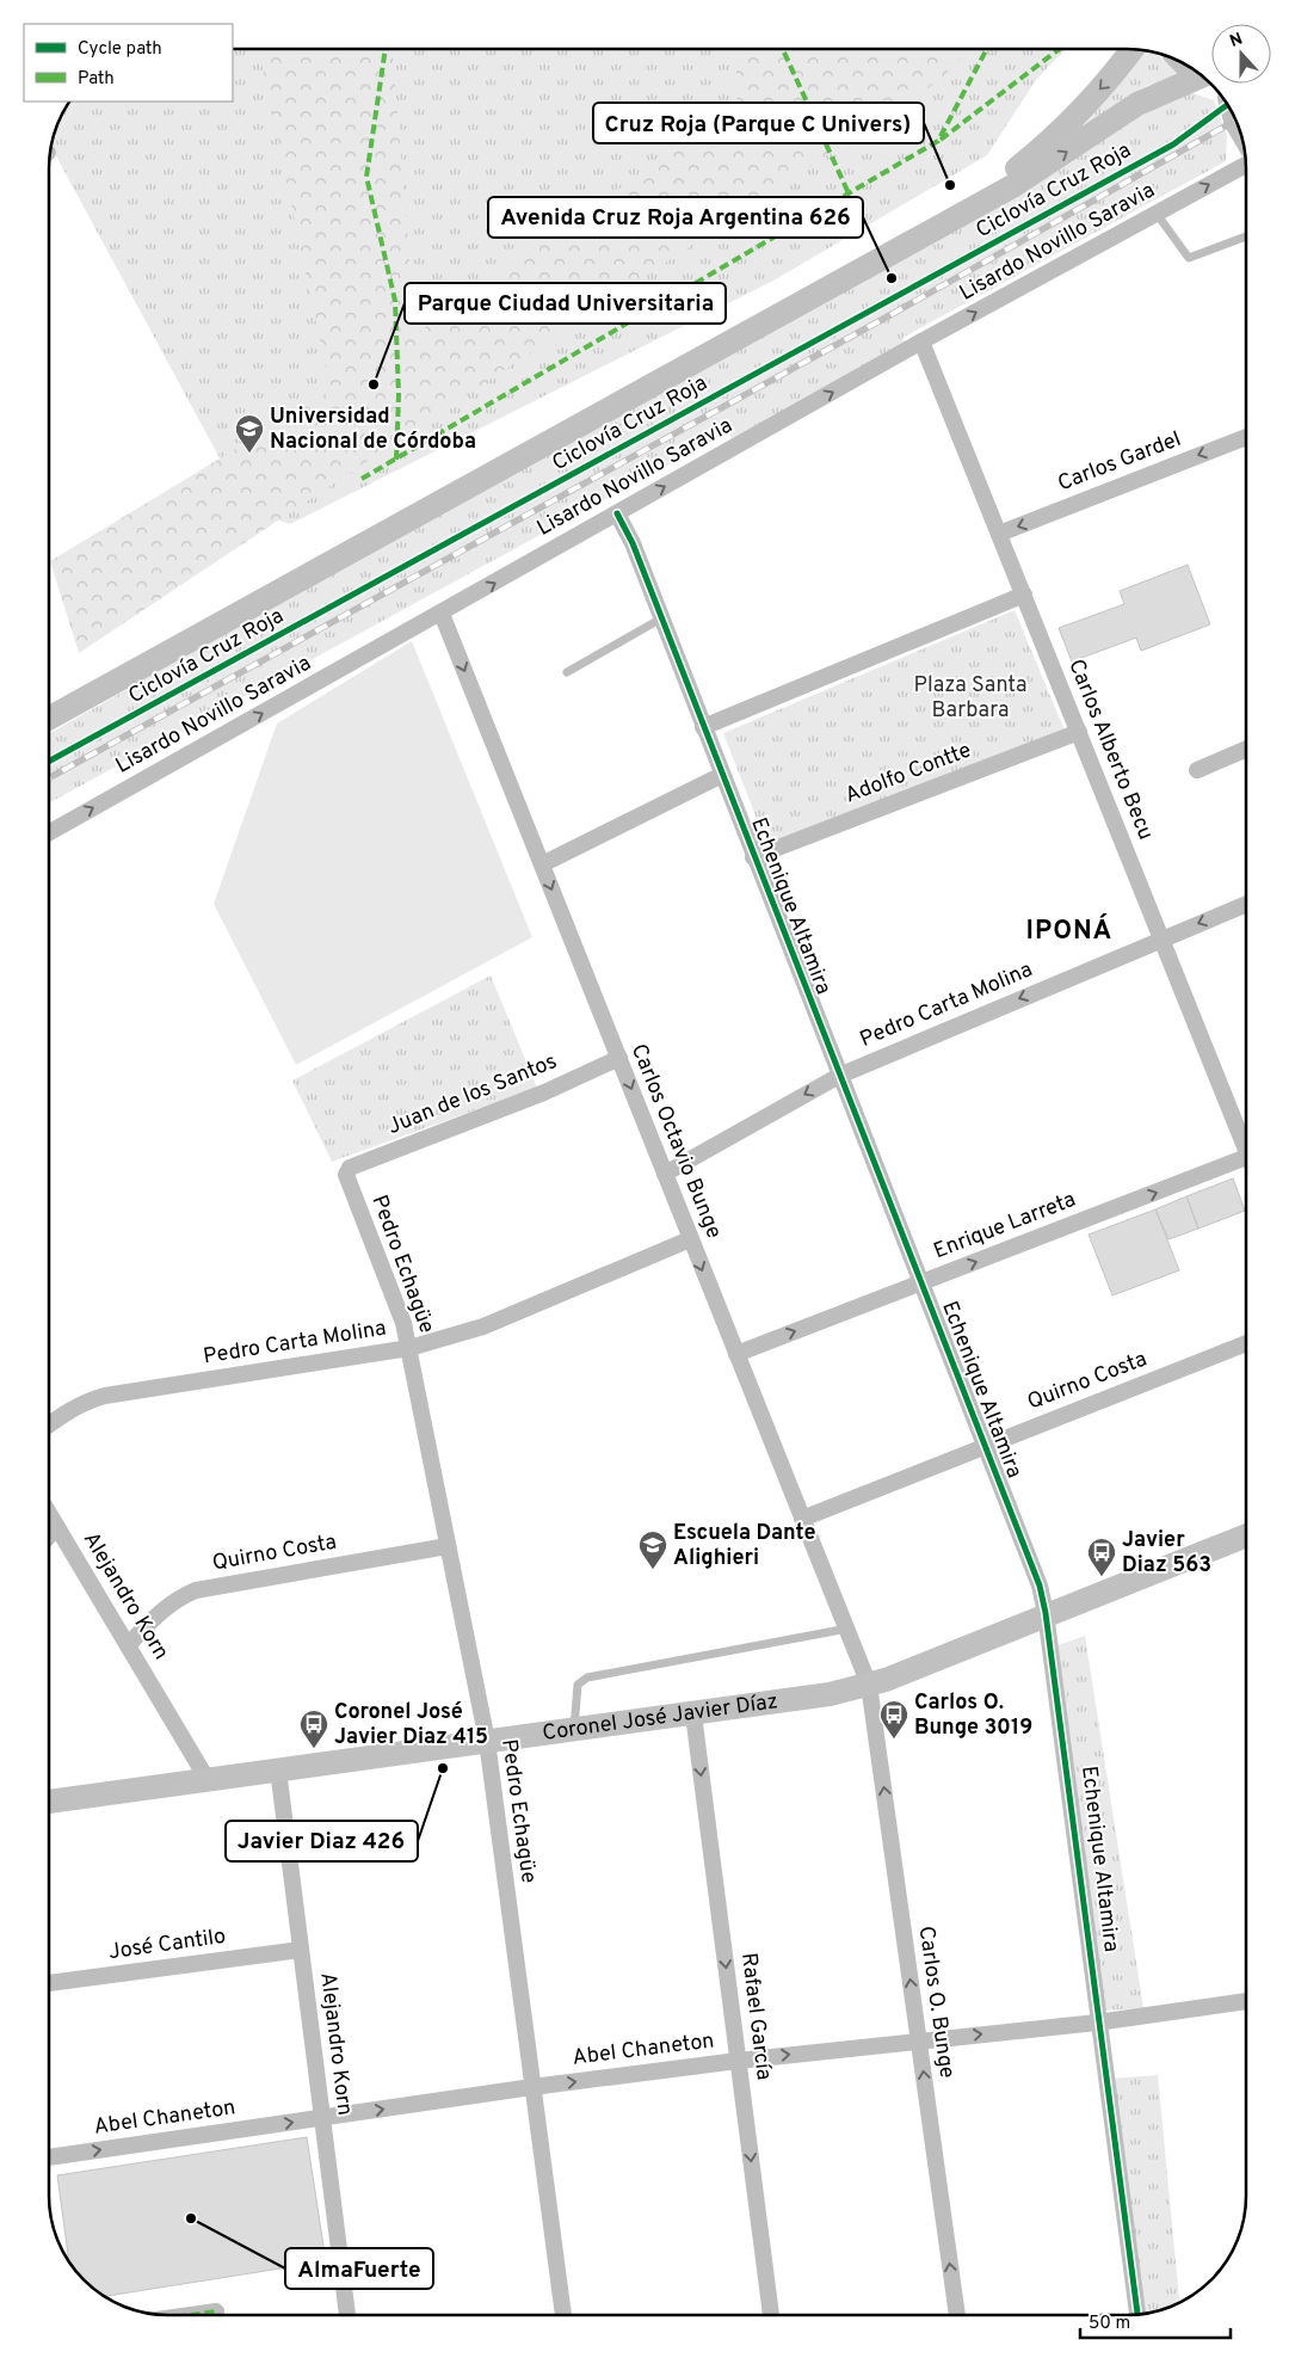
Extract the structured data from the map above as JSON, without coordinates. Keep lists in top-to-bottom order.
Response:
{
  "streets": {
    "main road": ["Coronel José Javier Díaz"],
    "street": [
      "Lisardo Novillo Saravia",
      "Carlos Gardel",
      "Carlos Alberto Becu",
      "Adolfo Contte",
      "Echenique Altamira",
      "Pedro Carta Molina",
      "Juan de los Santos",
      "Carlos Octavio Bunge",
      "Enrique Larreta",
      "Pedro Echagüe",
      "Quirno Costa",
      "Alejandro Korn",
      "José Cantilo",
      "Carlos O. Bunge",
      "Rafael García",
      "Abel Chaneton"
    ],
    "cycle path": ["Ciclovía Cruz Roja"]
  },
  "crossings": [
    ["Lisardo Novillo Saravia", "Carlos Alberto Becu"],
    ["Lisardo Novillo Saravia", "Echenique Altamira"],
    ["Lisardo Novillo Saravia", "Carlos Octavio Bunge"],
    ["Carlos Gardel", "Carlos Alberto Becu"],
    ["Carlos Alberto Becu", "Adolfo Contte"],
    ["Carlos Alberto Becu", "Pedro Carta Molina"],
    ["Adolfo Contte", "Echenique Altamira"],
    ["Echenique Altamira", "Pedro Carta Molina"],
    ["Echenique Altamira", "Enrique Larreta"],
    ["Echenique Altamira", "Quirno Costa"],
    ["Echenique Altamira", "Coronel José Javier Díaz"],
    ["Echenique Altamira", "Abel Chaneton"],
    ["Pedro Carta Molina", "Carlos Octavio Bunge"],
    ["Pedro Carta Molina", "Pedro Echagüe"],
    ["Juan de los Santos", "Carlos Octavio Bunge"],
    ["Juan de los Santos", "Pedro Echagüe"],
    ["Carlos Octavio Bunge", "Enrique Larreta"],
    ["Carlos Octavio Bunge", "Quirno Costa"],
    ["Carlos Octavio Bunge", "Coronel José Javier Díaz"],
    ["Carlos Octavio Bunge", "Carlos O. Bunge"],
    ["Pedro Echagüe", "Quirno Costa"],
    ["Pedro Echagüe", "Coronel José Javier Díaz"],
    ["Pedro Echagüe", "Abel Chaneton"],
    ["Quirno Costa", "Alejandro Korn"],
    ["Alejandro Korn", "Coronel José Javier Díaz"],
    ["Alejandro Korn", "José Cantilo"],
    ["Alejandro Korn", "Abel Chaneton"],
    ["Coronel José Javier Díaz", "Carlos O. Bunge"],
    ["Coronel José Javier Díaz", "Rafael García"],
    ["Carlos O. Bunge", "Abel Chaneton"],
    ["Rafael García", "Abel Chaneton"]
  ],
  "one_way": [
    "Lisardo Novillo Saravia",
    "Carlos Gardel",
    "Pedro Carta Molina",
    "Carlos Octavio Bunge",
    "Enrique Larreta",
    "Carlos O. Bunge",
    "Rafael García",
    "Abel Chaneton"
  ],
  "districts": ["IPONÁ"],
  "parks": ["Plaza Santa Barbara"],
  "places": {
    "other": [
      "Cruz Roja (Parque C Univers)",
      "Avenida Cruz Roja Argentina 626",
      "Parque Ciudad Universitaria",
      "Javier Diaz 426",
      "AlmaFuerte"
    ],
    "school or university": ["Universidad Nacional de Córdoba", "Escuela Dante Alighieri"],
    "bus stop": ["Javier Diaz 563", "Carlos O. Bunge 3019", "Coronel José Javier Diaz 415"]
  },
  "legend": ["Cycle path", "Path"],
  "scale_bar": "50 m",
  "north": "top"
}
